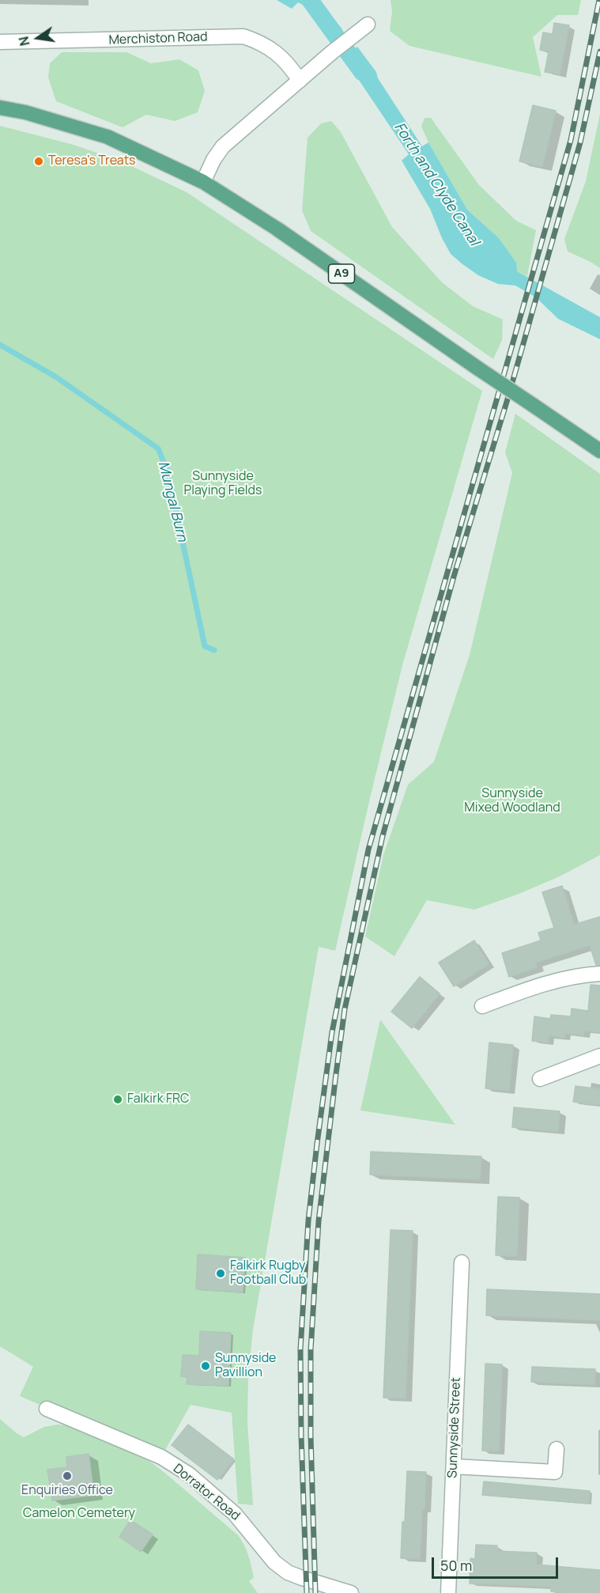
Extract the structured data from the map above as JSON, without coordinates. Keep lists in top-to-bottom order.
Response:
{
  "streets": {
    "main road": ["A9"],
    "street": ["Merchiston Road", "Sunnyside Street", "Dorrator Road"]
  },
  "water": ["Forth and Clyde Canal", "Mungal Burn"],
  "parks": ["Sunnyside Playing Fields", "Sunnyside Mixed Woodland", "Camelon Cemetery"],
  "places": [
    "Teresa's Treats",
    "Falkirk FRC",
    "Falkirk Rugby Football Club",
    "Sunnyside Pavillion",
    "Enquiries Office"
  ],
  "scale_bar": "50 m",
  "north": "left"
}
